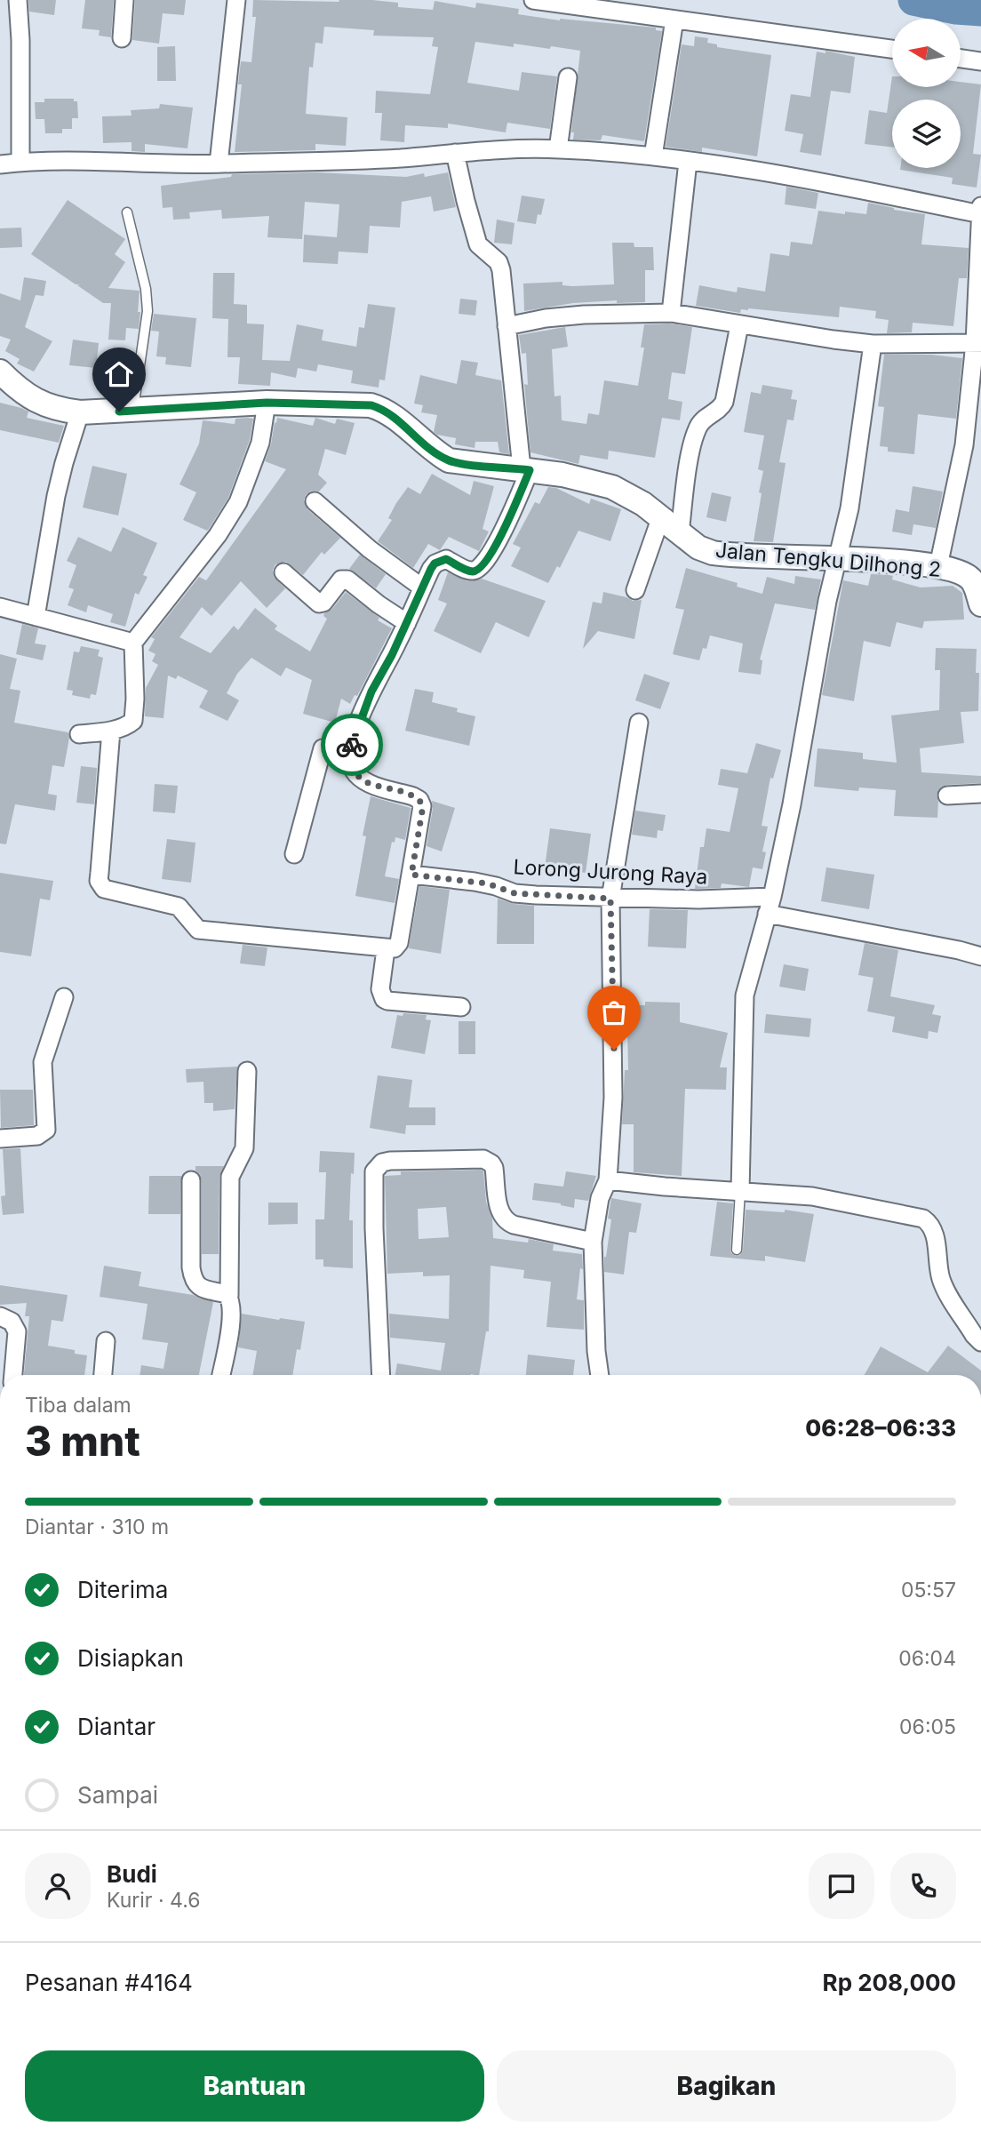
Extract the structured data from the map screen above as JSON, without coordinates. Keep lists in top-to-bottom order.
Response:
{
  "streets": {
    "street": ["Jalan Tengku Dilhong 2", "Lorong Jurong Raya"]
  },
  "north": "left",
  "page": {
    "heading": ["3 mnt", "Tiba dalam", "06:28–06:33"],
    "panel": [
      "Budi",
      "Kurir · 4.6",
      "Pesanan #4164",
      "Rp 208,000"
    ],
    "bar": "Diantar · 310 m",
    "list": [
      ["Diterima", "05:57"],
      ["Disiapkan", "06:04"],
      ["Diantar", "06:05"],
      "Sampai"
    ],
    "buttons": ["Bantuan", "Bagikan"]
  }
}
